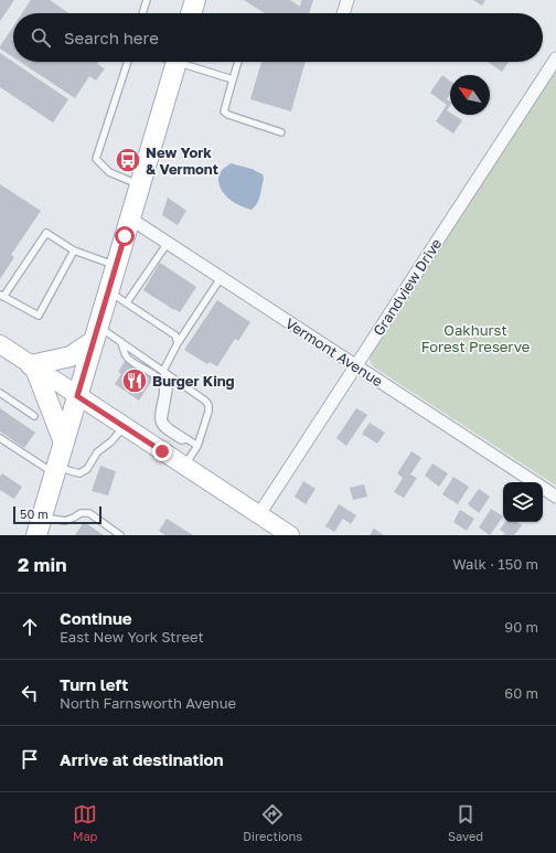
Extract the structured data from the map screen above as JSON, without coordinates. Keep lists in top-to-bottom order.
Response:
{
  "streets": {
    "street": ["Grandview Drive", "Vermont Avenue"]
  },
  "crossings": [
    ["Grandview Drive", "Vermont Avenue"]
  ],
  "parks": ["Oakhurst Forest Preserve"],
  "places": {
    "bus stop": ["New York & Vermont"],
    "restaurant": ["Burger King"]
  },
  "scale_bar": "50 m",
  "north": "top left",
  "page": {
    "search": "Search here",
    "scale": "50 m",
    "heading": ["2 min", "Walk · 150 m"],
    "list": [
      ["Continue", "East New York Street", "90 m"],
      ["Turn left", "North Farnsworth Avenue", "60 m"],
      "Arrive at destination"
    ],
    "nav": ["Map", "Directions", "Saved"]
  }
}
